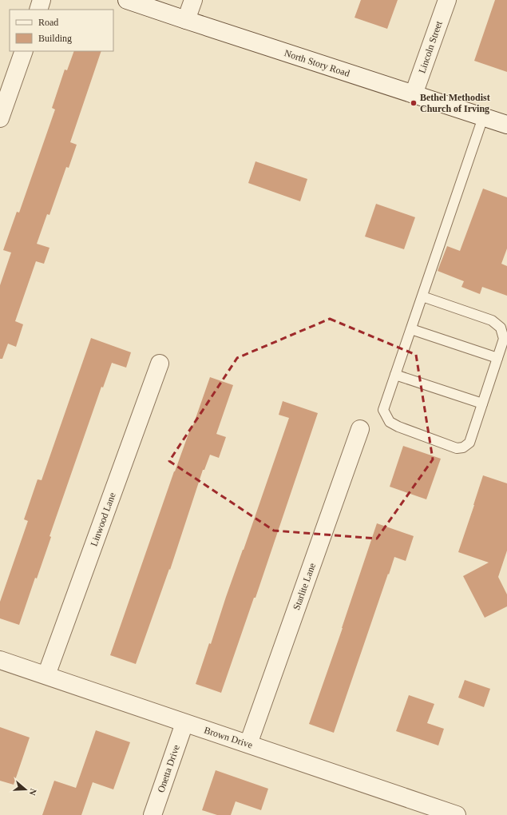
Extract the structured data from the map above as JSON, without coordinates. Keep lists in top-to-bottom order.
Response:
{
  "streets": {
    "street": [
      "Lincoln Street",
      "North Story Road",
      "Linwood Lane",
      "Starlite Lane",
      "Brown Drive",
      "Onetta Drive"
    ]
  },
  "crossings": [
    ["Lincoln Street", "North Story Road"],
    ["Linwood Lane", "Brown Drive"],
    ["Starlite Lane", "Brown Drive"],
    ["Brown Drive", "Onetta Drive"]
  ],
  "places": ["Bethel Methodist Church of Irving"],
  "legend": ["Road", "Building"],
  "north": "right"
}
